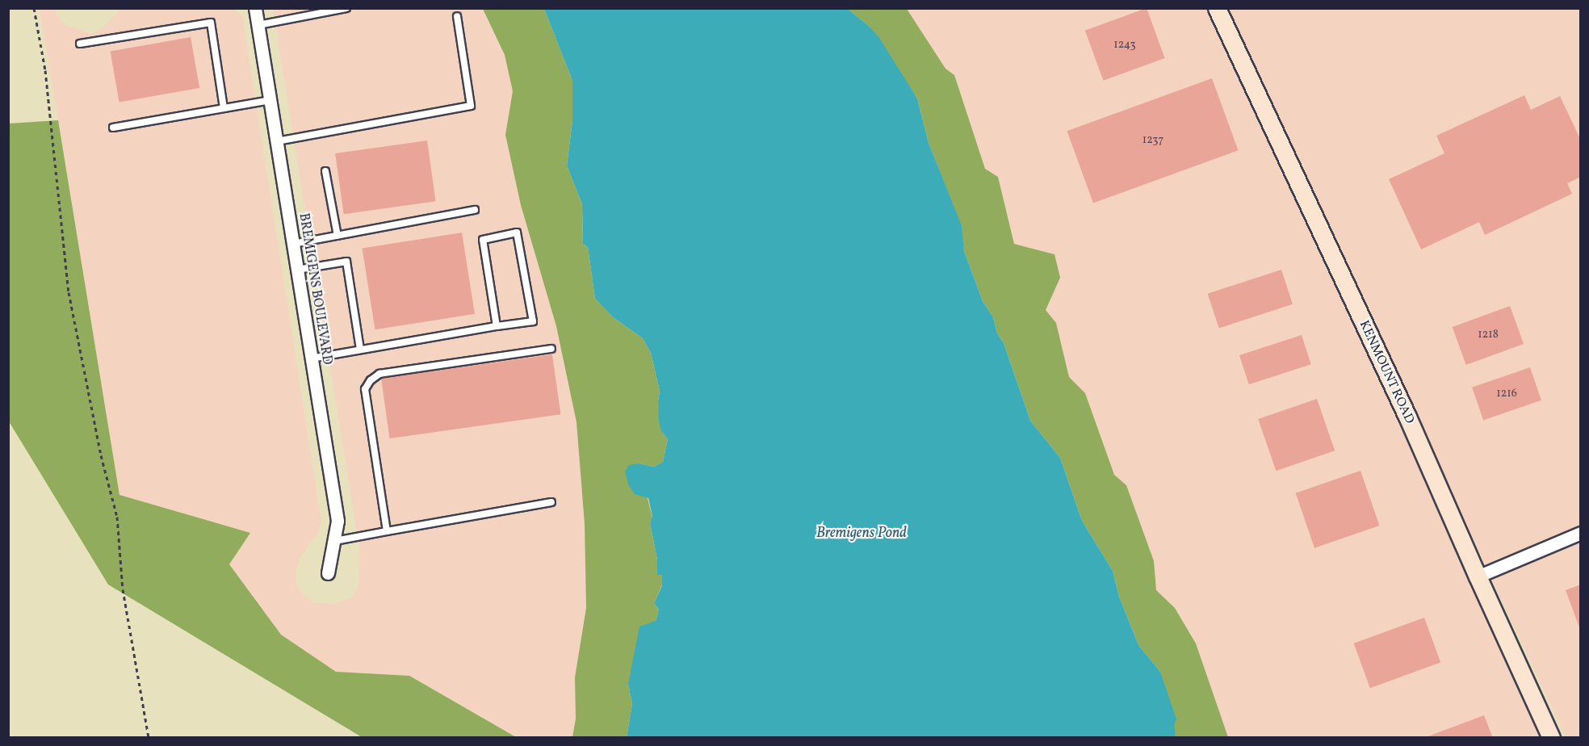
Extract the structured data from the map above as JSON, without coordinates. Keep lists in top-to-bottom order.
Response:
{
  "streets": {
    "main road": ["KENMOUNT ROAD"],
    "street": ["BREMIGENS BOULEVARD"]
  },
  "water": ["Bremigens Pond"],
  "house_numbers": [
    "1243",
    "1237",
    "1218",
    "1216"
  ]
}
